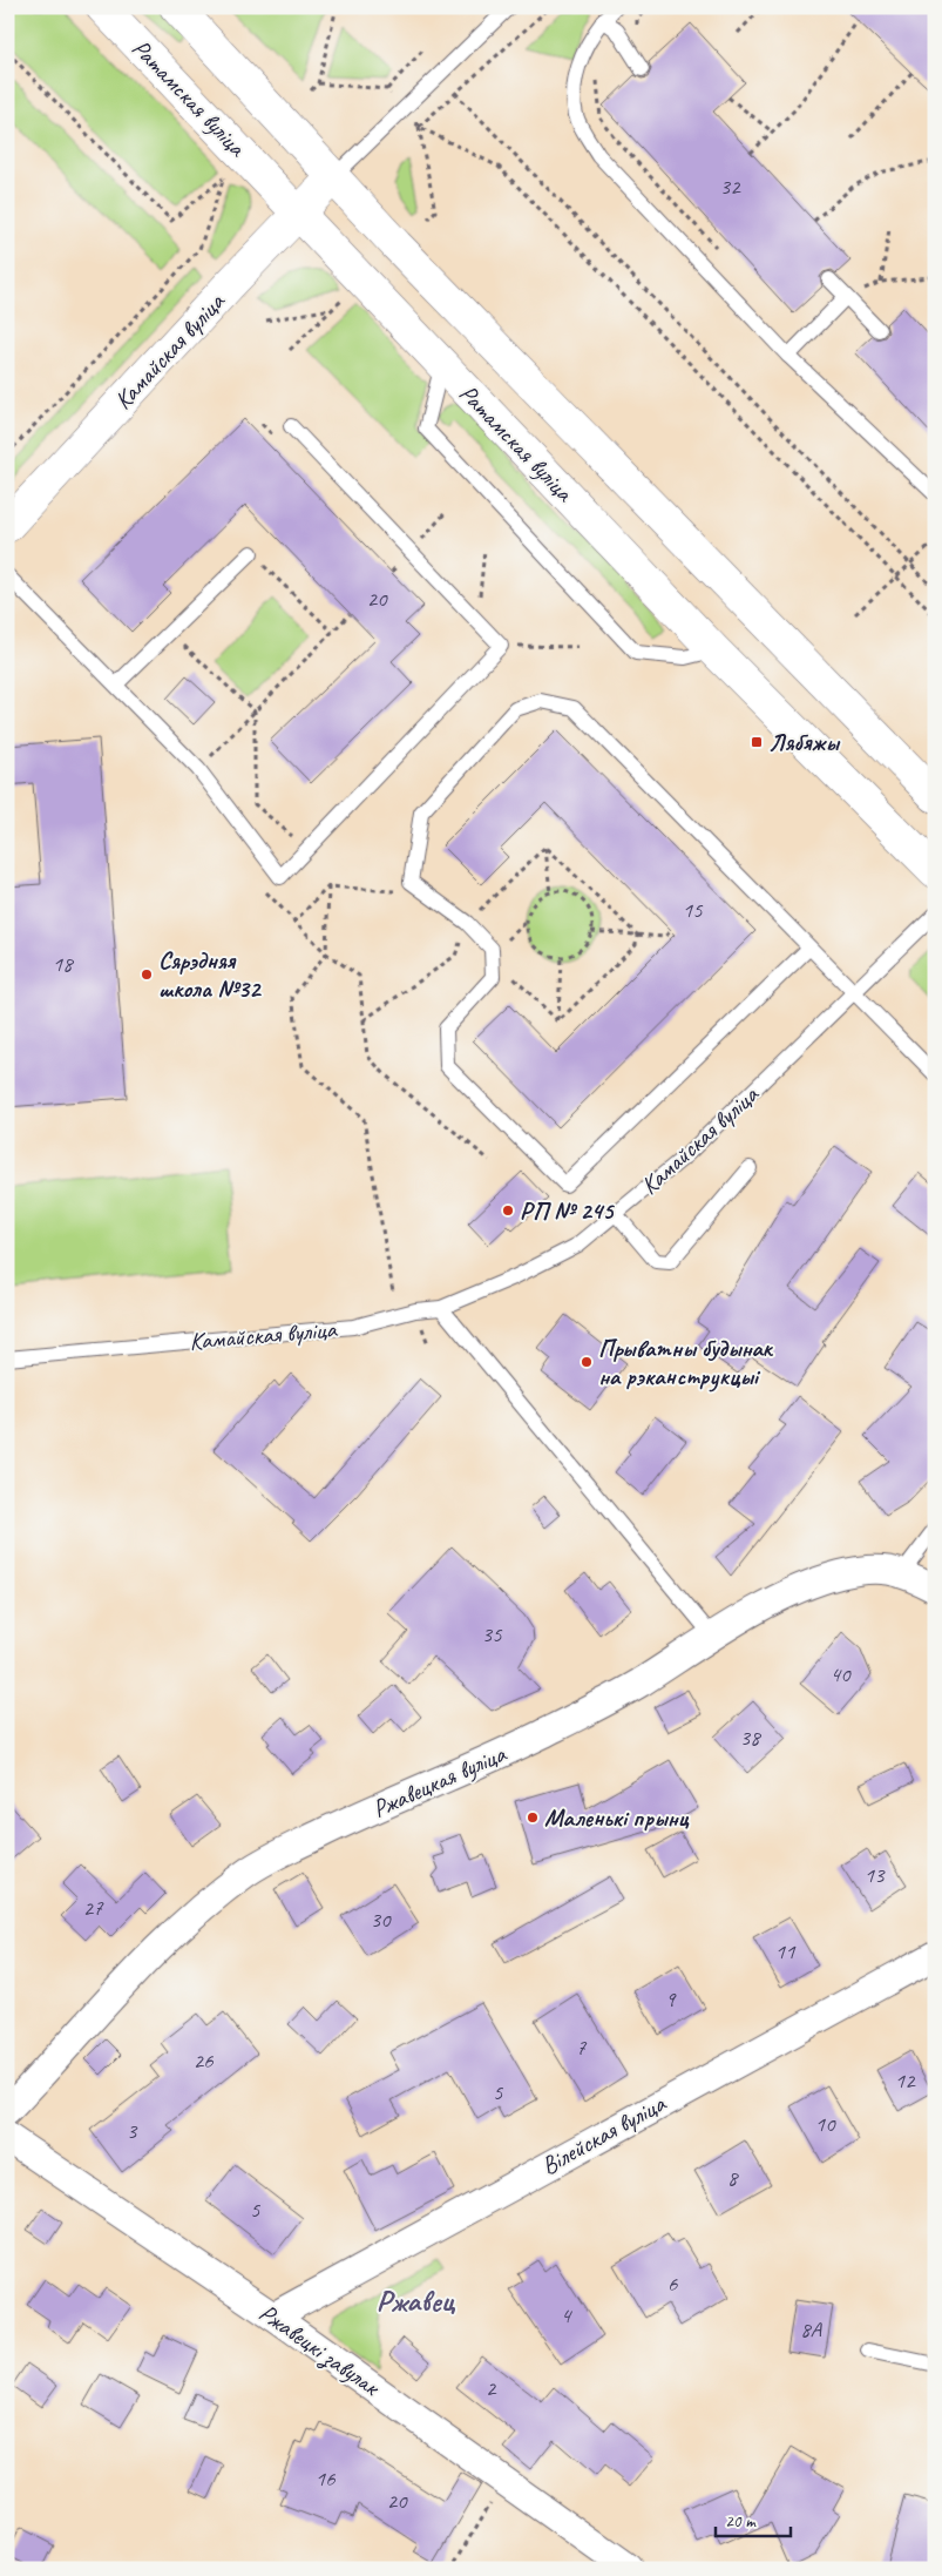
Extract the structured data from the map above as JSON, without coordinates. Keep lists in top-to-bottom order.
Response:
{
  "streets": {
    "main road": ["Ратамская вуліца", "Камайская вуліца"],
    "street": ["Ржавецкая вуліца", "Вілейская вуліца", "Ржавецкі завулак"]
  },
  "crossings": [
    ["Ратамская вуліца", "Камайская вуліца"],
    ["Вілейская вуліца", "Ржавецкі завулак"]
  ],
  "districts": ["Ржавец"],
  "places": {
    "transit": ["Лябяжы"],
    "other": [
      "Сярэдняя школа №32",
      "РП № 245",
      "Прыватны будынак на рэканструкцыі",
      "Маленькі прынц"
    ]
  },
  "house_numbers": [
    "32",
    "20",
    "15",
    "18",
    "35",
    "40",
    "38",
    "13",
    "27",
    "30",
    "11",
    "9",
    "7",
    "26",
    "12",
    "5",
    "10",
    "3",
    "8",
    "5",
    "6",
    "4",
    "8А",
    "2",
    "16",
    "20"
  ],
  "scale_bar": "20 m"
}
